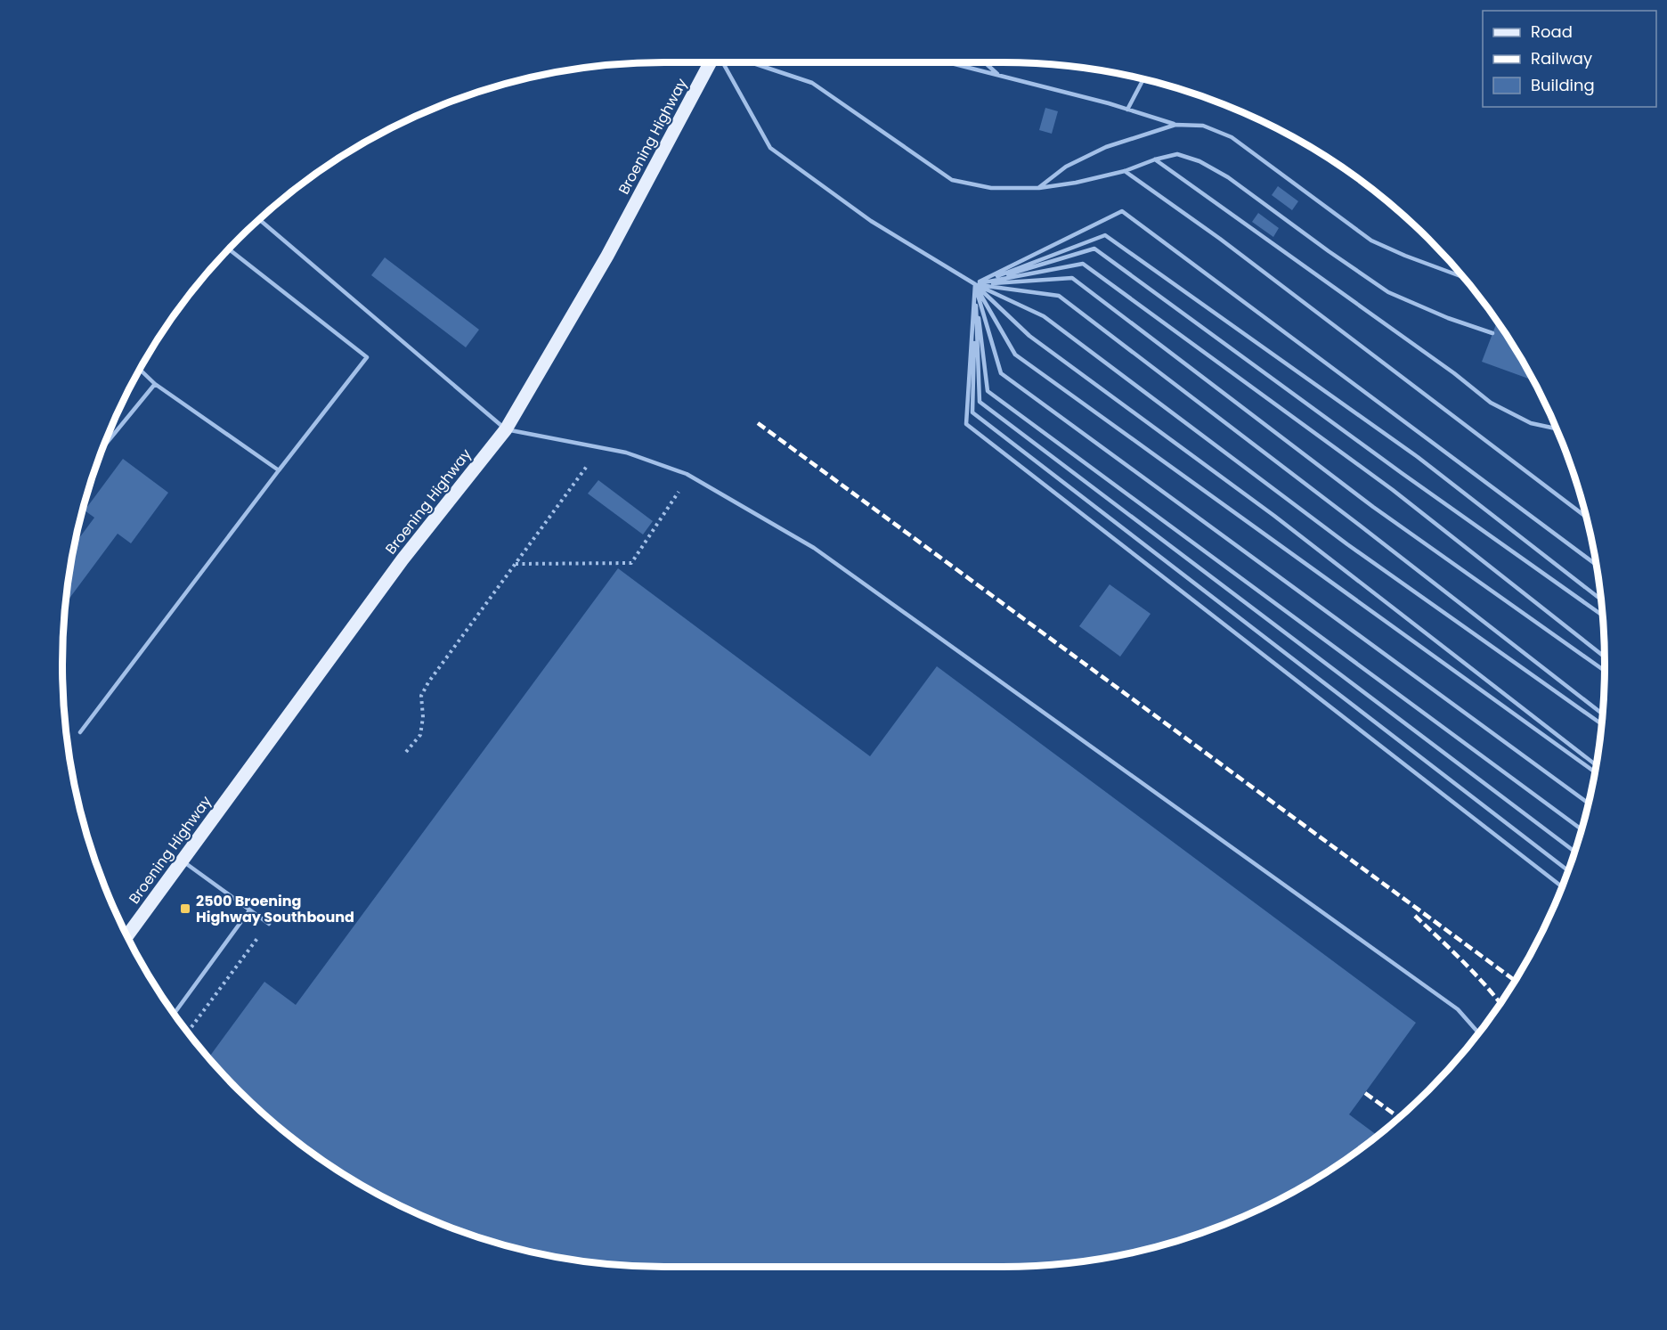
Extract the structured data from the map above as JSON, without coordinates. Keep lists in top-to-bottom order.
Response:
{
  "streets": {
    "main road": ["Broening Highway"]
  },
  "places": {
    "transit": ["2500 Broening Highway Southbound"]
  },
  "legend": ["Road", "Railway", "Building"]
}
